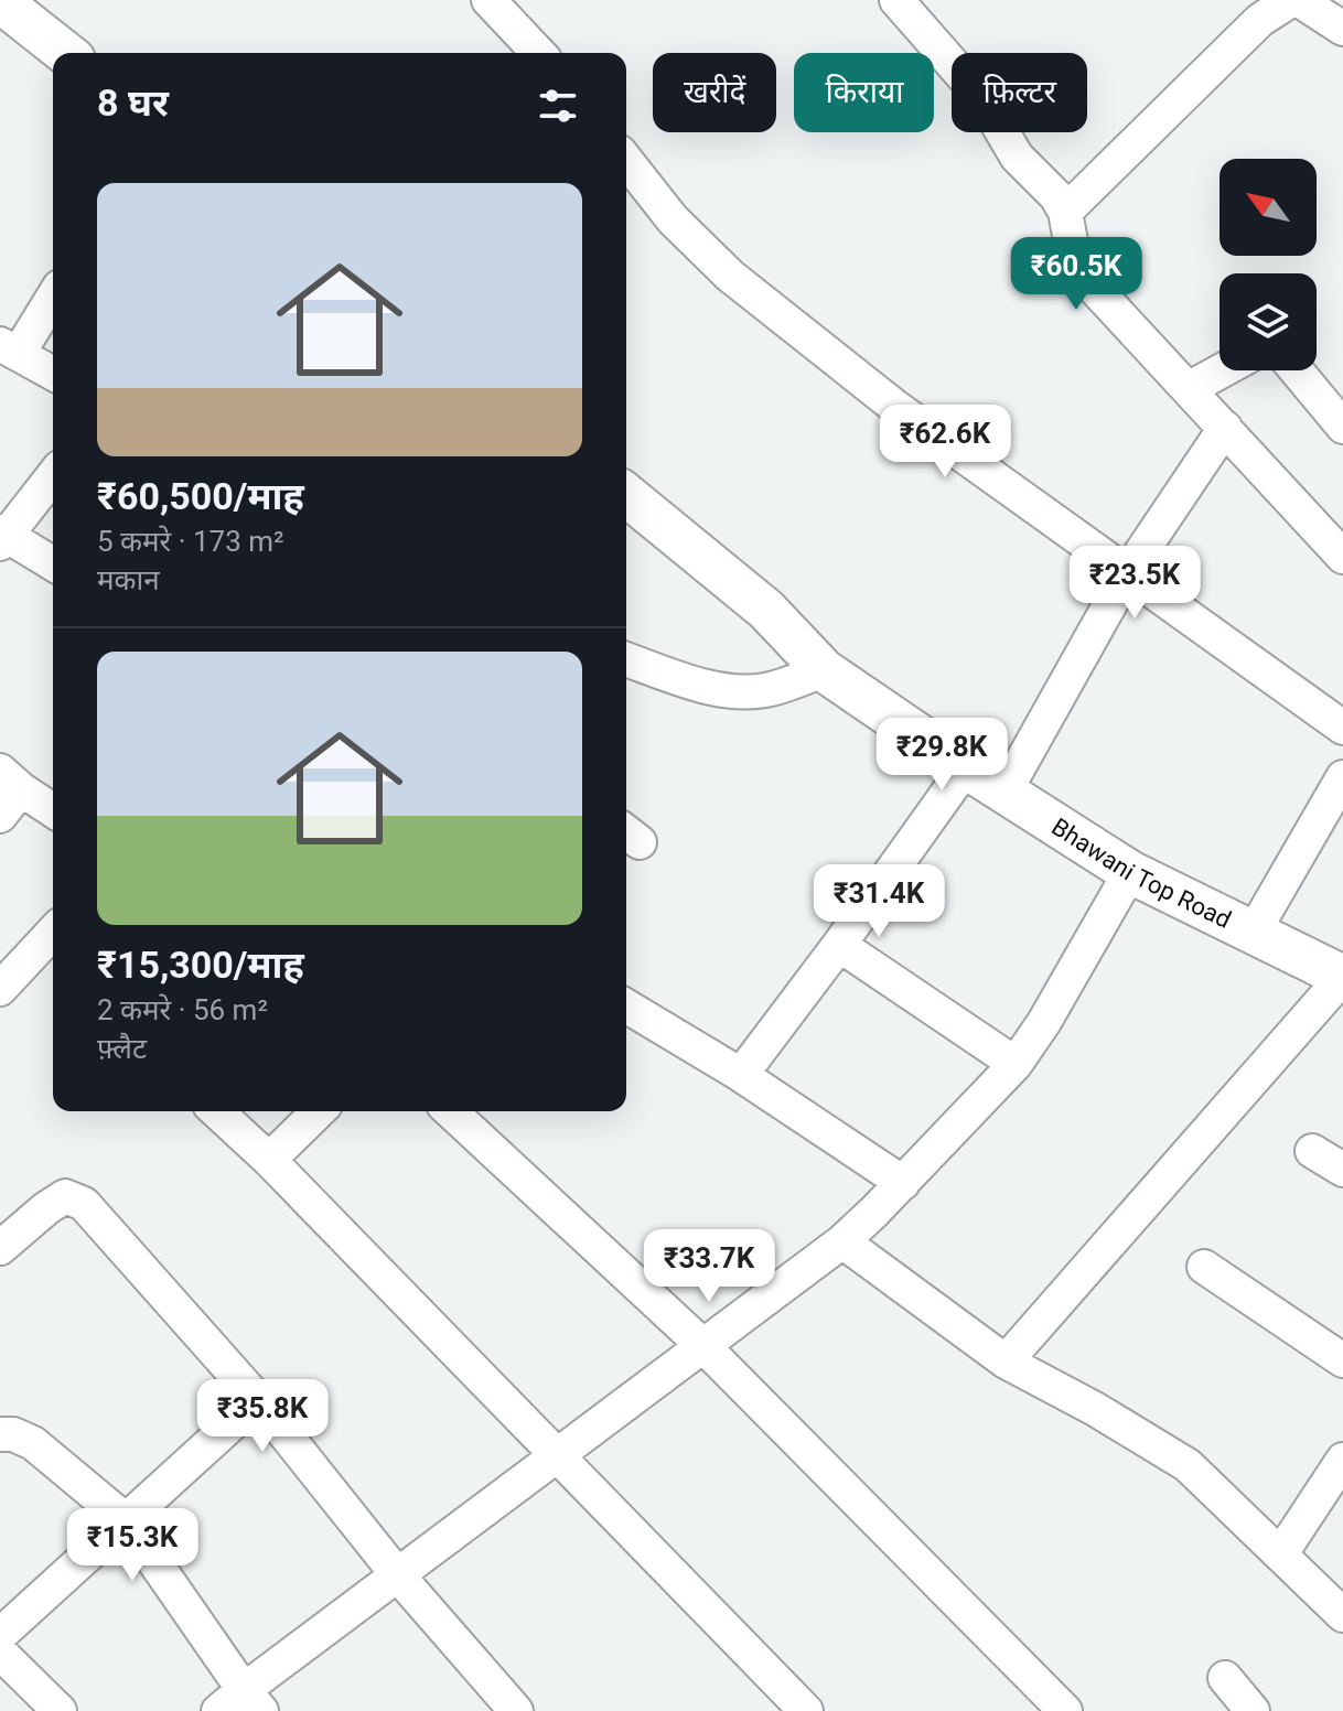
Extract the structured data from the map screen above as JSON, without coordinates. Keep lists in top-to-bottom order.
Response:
{
  "streets": {
    "street": ["Bhawani Top Road"]
  },
  "north": "top left",
  "page": {
    "chip": ["खरीदें", "किराया", "फ़िल्टर"],
    "heading": "8 घर",
    "list": [
      {
        "name": "₹60,500/माह",
        "note": "5 कमरे · 173 m² · मकान"
      },
      {
        "name": "₹15,300/माह",
        "note": "2 कमरे · 56 m² · फ़्लैट"
      }
    ],
    "price": [
      "₹60.5K",
      "₹62.6K",
      "₹23.5K",
      "₹29.8K",
      "₹31.4K",
      "₹33.7K",
      "₹35.8K",
      "₹15.3K"
    ]
  }
}
